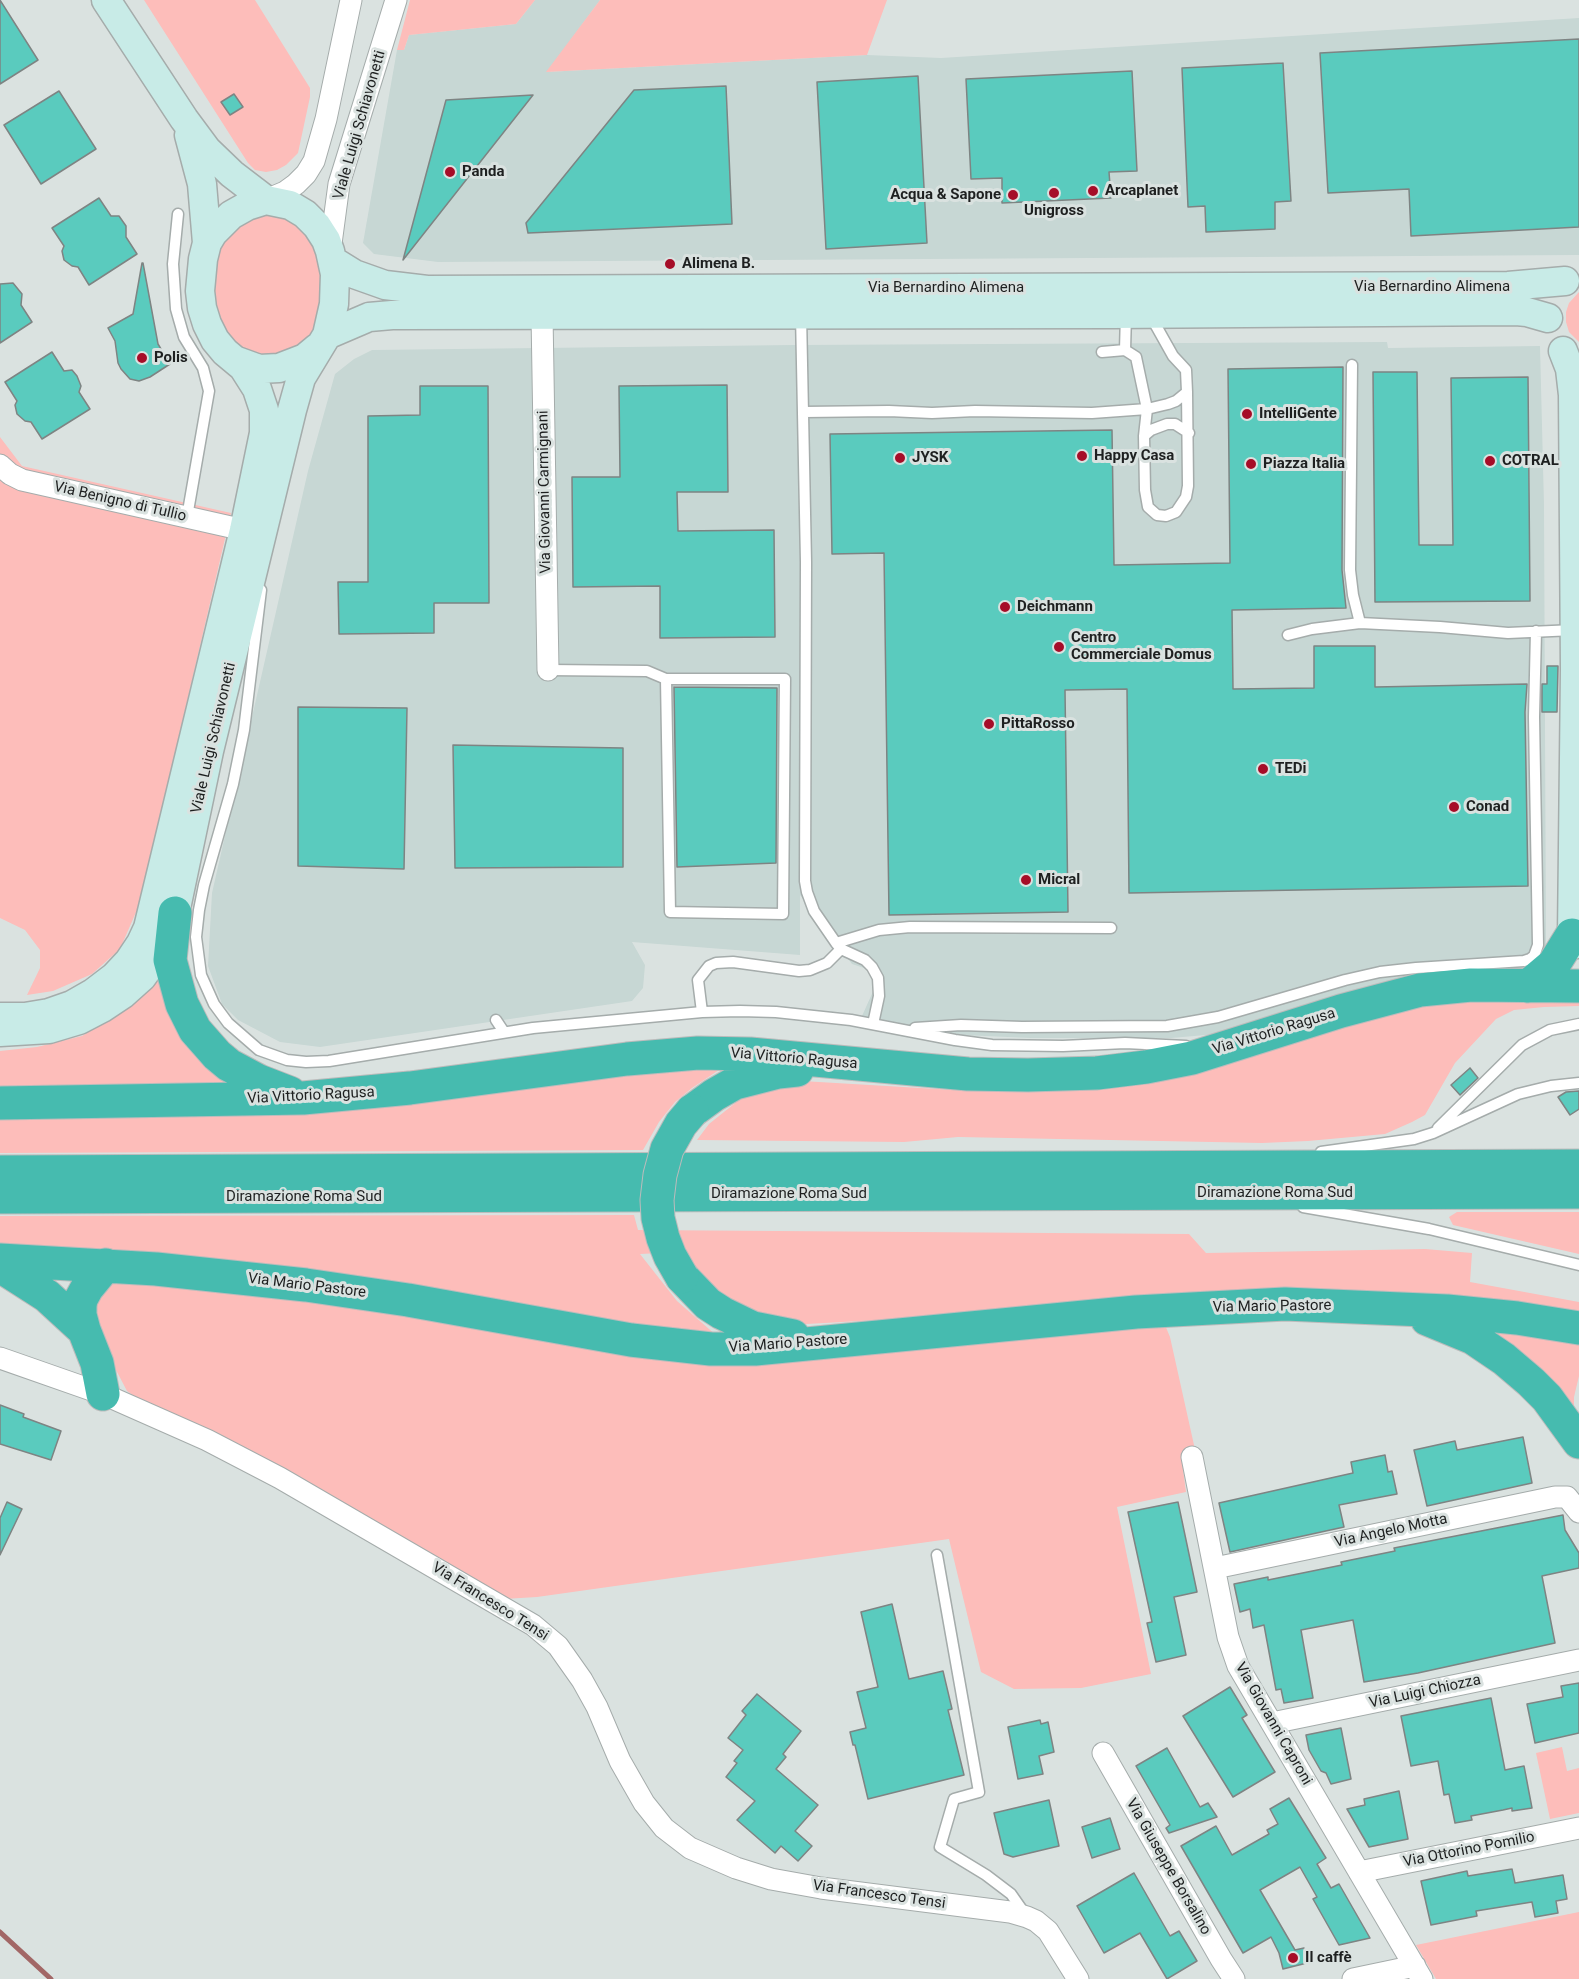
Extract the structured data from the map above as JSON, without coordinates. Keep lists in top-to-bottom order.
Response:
{
  "streets": {
    "highway": ["Via Vittorio Ragusa", "Diramazione Roma Sud", "Via Mario Pastore"],
    "street": [
      "Viale Luigi Schiavonetti",
      "Via Bernardino Alimena",
      "Via Giovanni Carmignani",
      "Via Benigno di Tullio",
      "Via Angelo Motta",
      "Via Francesco Tensi",
      "Via Luigi Chiozza",
      "Via Giovanni Caproni",
      "Via Ottorino Pomilio",
      "Via Giuseppe Borsalino"
    ]
  },
  "crossings": [
    ["Viale Luigi Schiavonetti", "Via Bernardino Alimena"],
    ["Viale Luigi Schiavonetti", "Via Benigno di Tullio"],
    ["Via Bernardino Alimena", "Via Giovanni Carmignani"],
    ["Via Angelo Motta", "Via Giovanni Caproni"],
    ["Via Luigi Chiozza", "Via Giovanni Caproni"],
    ["Via Giovanni Caproni", "Via Ottorino Pomilio"]
  ],
  "places": [
    "Panda",
    "Arcaplanet",
    "Unigross",
    "Acqua & Sapone",
    "Alimena B.",
    "Polis",
    "IntelliGente",
    "Happy Casa",
    "JYSK",
    "COTRAL",
    "Piazza Italia",
    "Deichmann",
    "Centro Commerciale Domus",
    "PittaRosso",
    "TEDi",
    "Conad",
    "Micral",
    "Il caffè"
  ]
}
